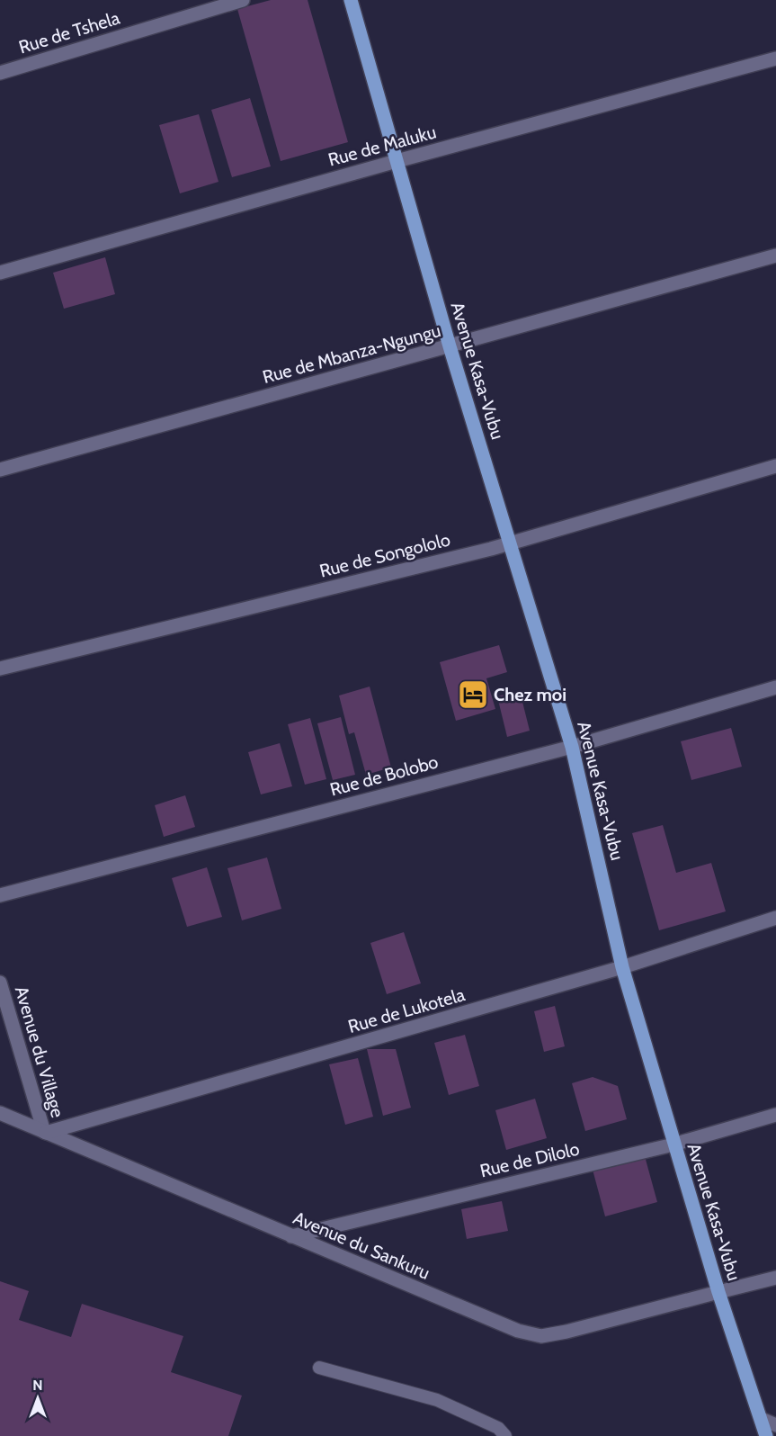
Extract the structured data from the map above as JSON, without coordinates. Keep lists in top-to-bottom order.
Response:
{
  "streets": {
    "main road": ["Avenue Kasa-Vubu"],
    "street": [
      "Rue de Tshela",
      "Rue de Maluku",
      "Rue de Mbanza-Ngungu",
      "Rue de Songololo",
      "Rue de Bolobo",
      "Rue de Lukotela",
      "Avenue du Village",
      "Rue de Dilolo",
      "Avenue du Sankuru"
    ]
  },
  "crossings": [
    ["Rue de Maluku", "Avenue Kasa-Vubu"],
    ["Rue de Mbanza-Ngungu", "Avenue Kasa-Vubu"],
    ["Avenue Kasa-Vubu", "Rue de Songololo"],
    ["Avenue Kasa-Vubu", "Rue de Bolobo"],
    ["Avenue Kasa-Vubu", "Rue de Lukotela"],
    ["Avenue Kasa-Vubu", "Rue de Dilolo"],
    ["Avenue Kasa-Vubu", "Avenue du Sankuru"],
    ["Rue de Lukotela", "Avenue du Village"],
    ["Rue de Lukotela", "Avenue du Sankuru"],
    ["Avenue du Village", "Avenue du Sankuru"],
    ["Rue de Dilolo", "Avenue du Sankuru"]
  ],
  "places": {
    "hotel": ["Chez moi"]
  },
  "north": "top"
}
